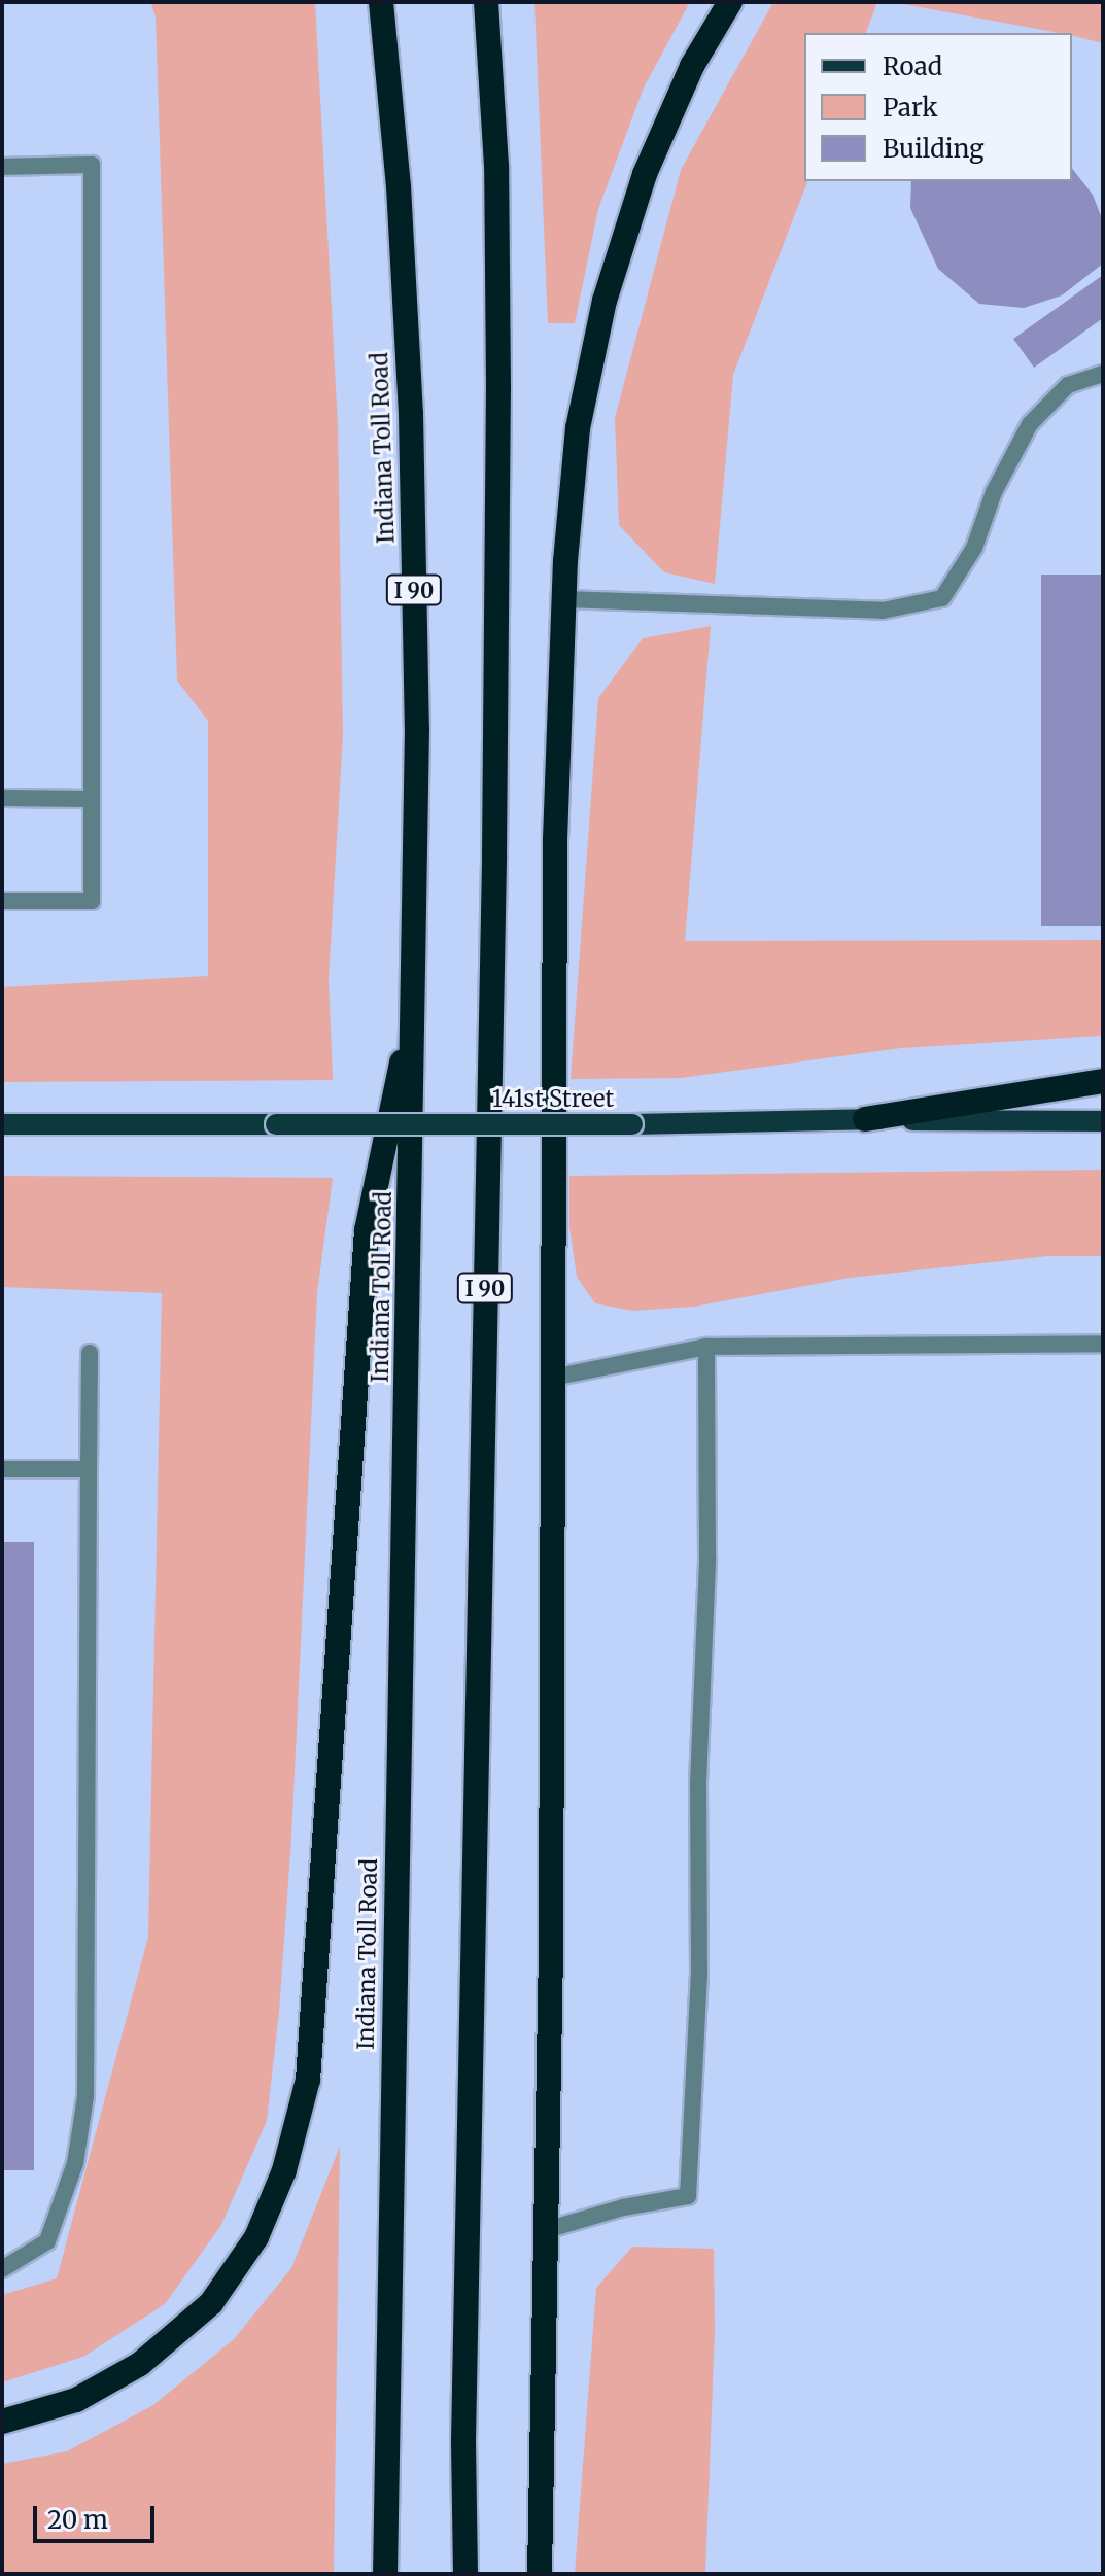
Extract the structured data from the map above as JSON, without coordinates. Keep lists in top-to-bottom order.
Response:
{
  "streets": {
    "highway": ["Indiana Toll Road", "I 90"],
    "main road": ["141st Street"]
  },
  "legend": ["Road", "Park", "Building"],
  "scale_bar": "20 m"
}
